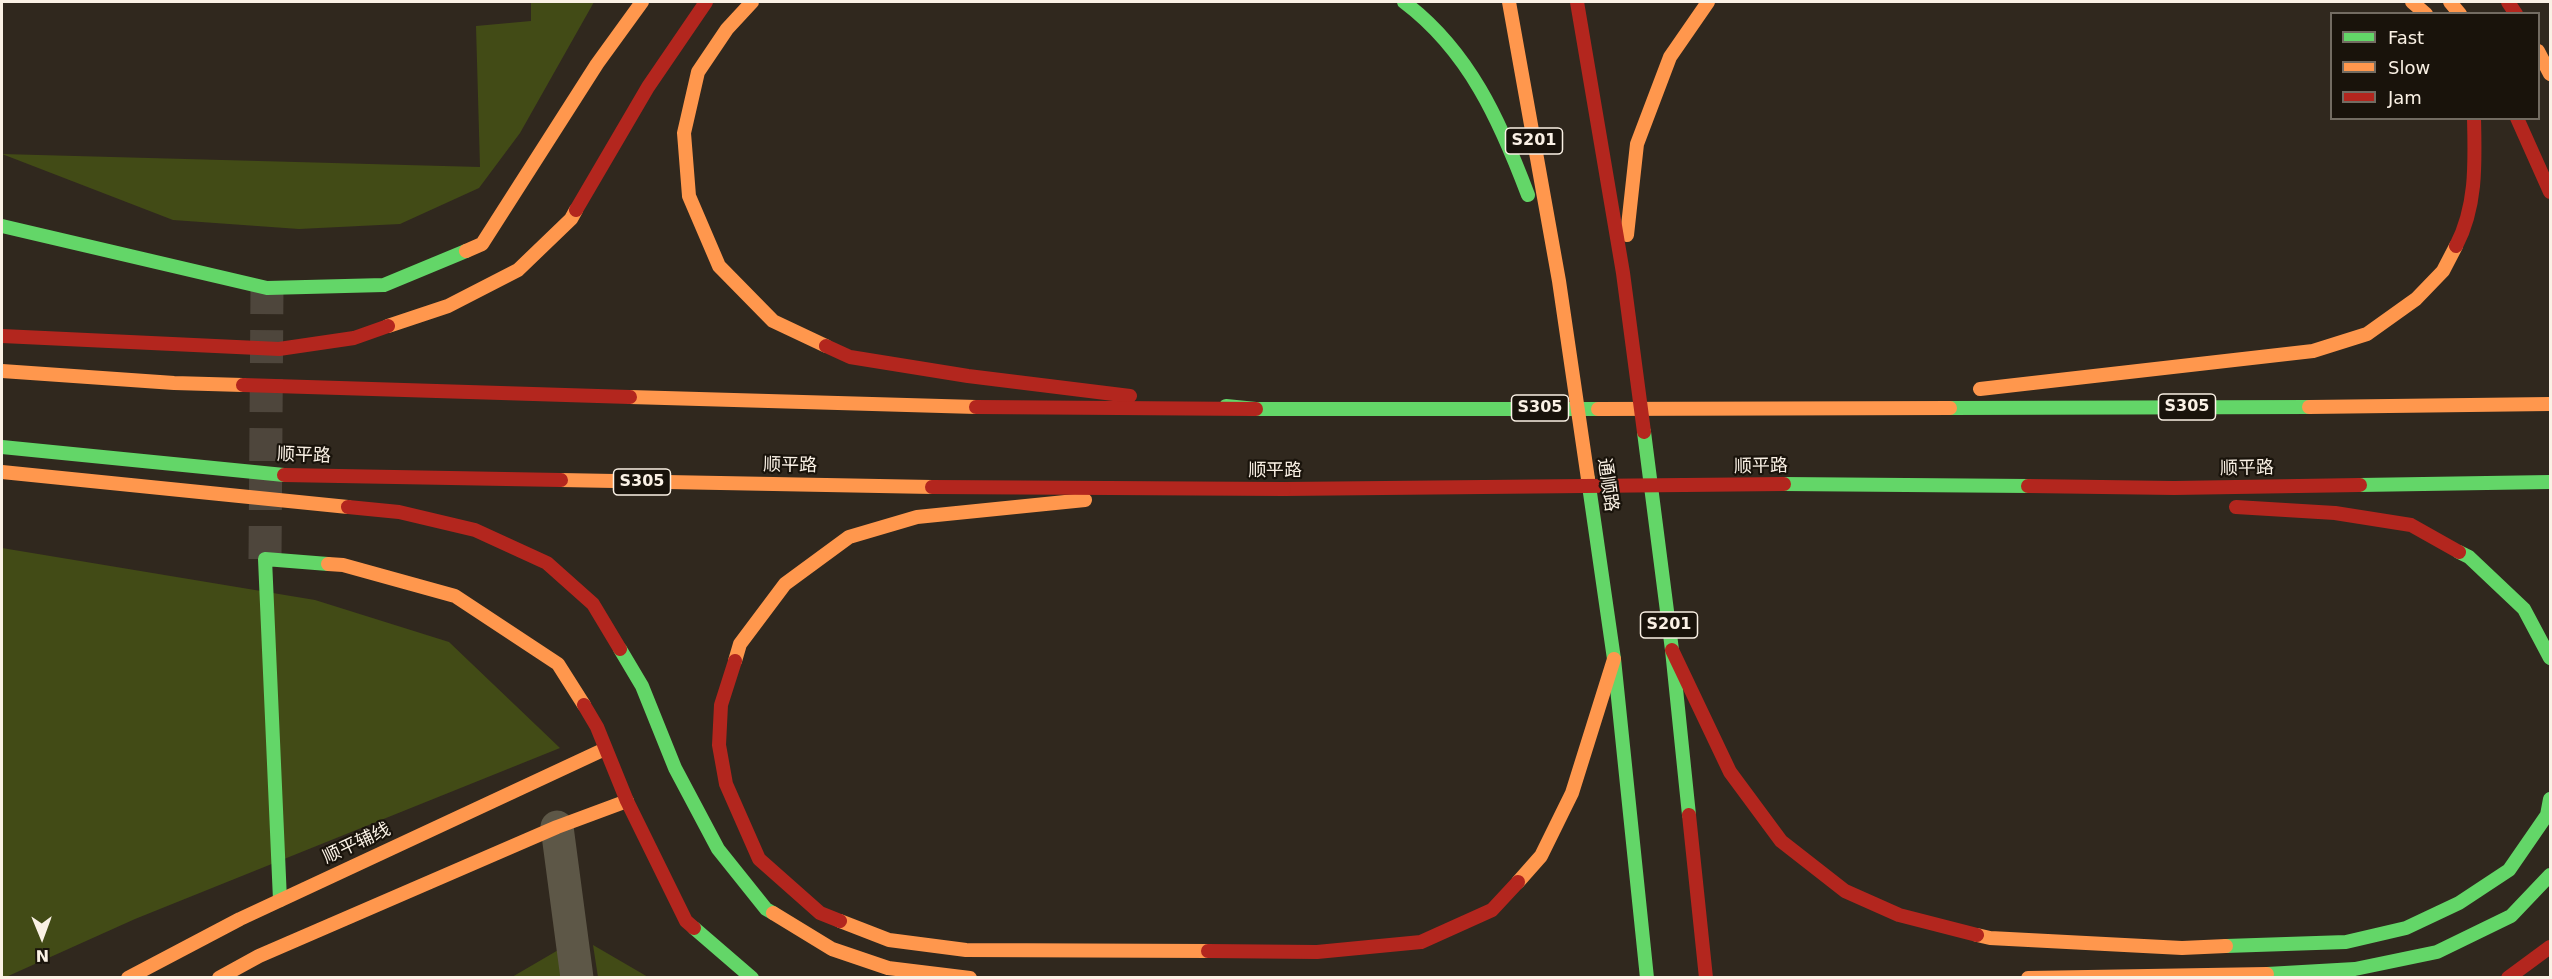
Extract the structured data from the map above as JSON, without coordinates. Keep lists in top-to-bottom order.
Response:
{
  "streets": {
    "main road": [
      "S201",
      "S305",
      "顺平路",
      "通顺路",
      "顺平辅线"
    ]
  },
  "legend": ["Fast", "Slow", "Jam"],
  "north": "bottom"
}
